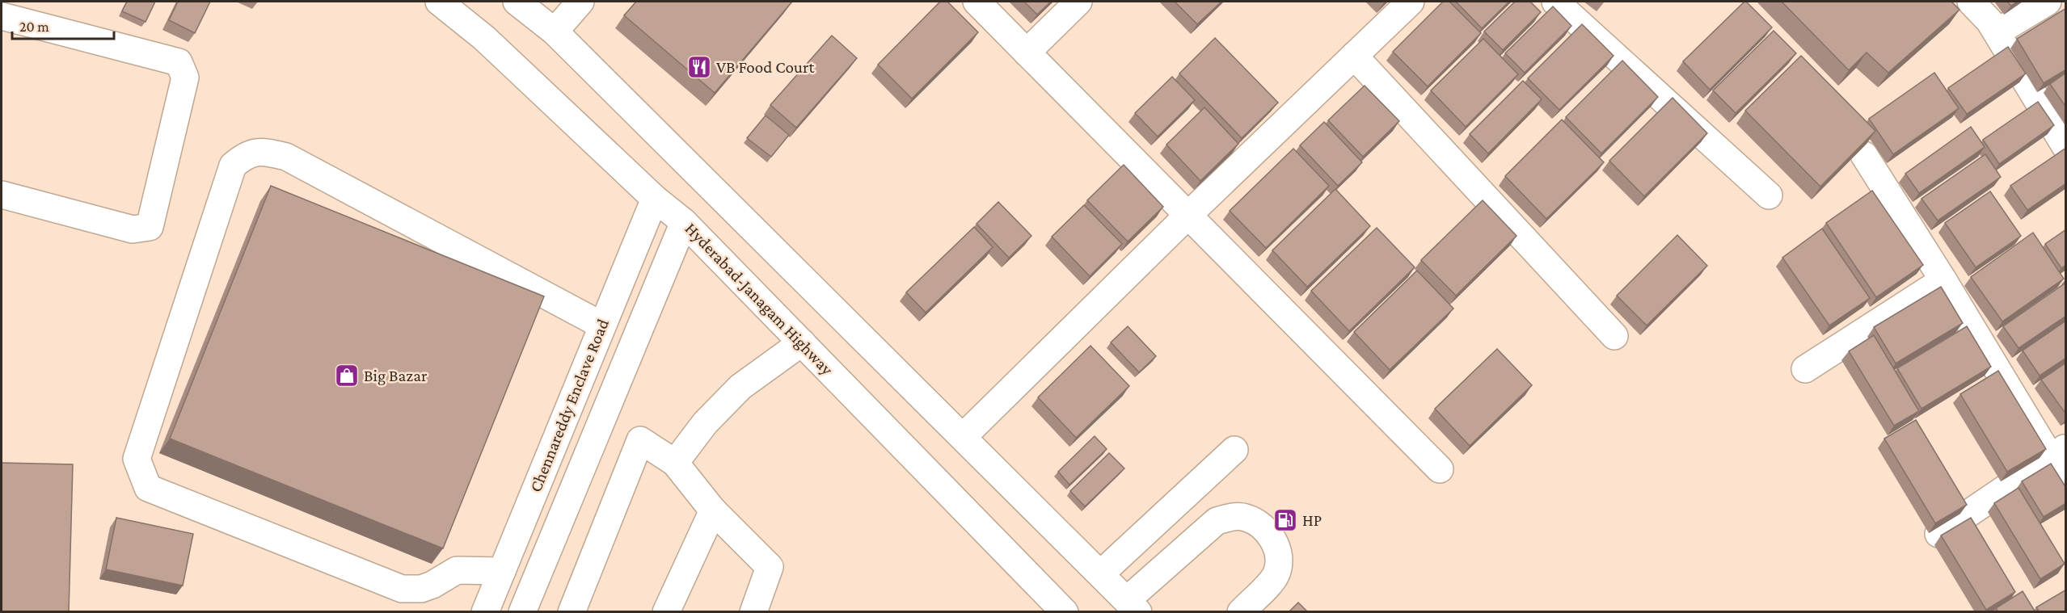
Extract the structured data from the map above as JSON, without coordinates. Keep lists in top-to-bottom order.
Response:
{
  "streets": {
    "main road": ["Hyderabad-Janagam Highway", "Chennareddy Enclave Road"]
  },
  "crossings": [
    ["Hyderabad-Janagam Highway", "Chennareddy Enclave Road"]
  ],
  "places": {
    "restaurant": ["VB Food Court"],
    "shop": ["Big Bazar"],
    "fuel station": ["HP"]
  },
  "scale_bar": "20 m"
}
